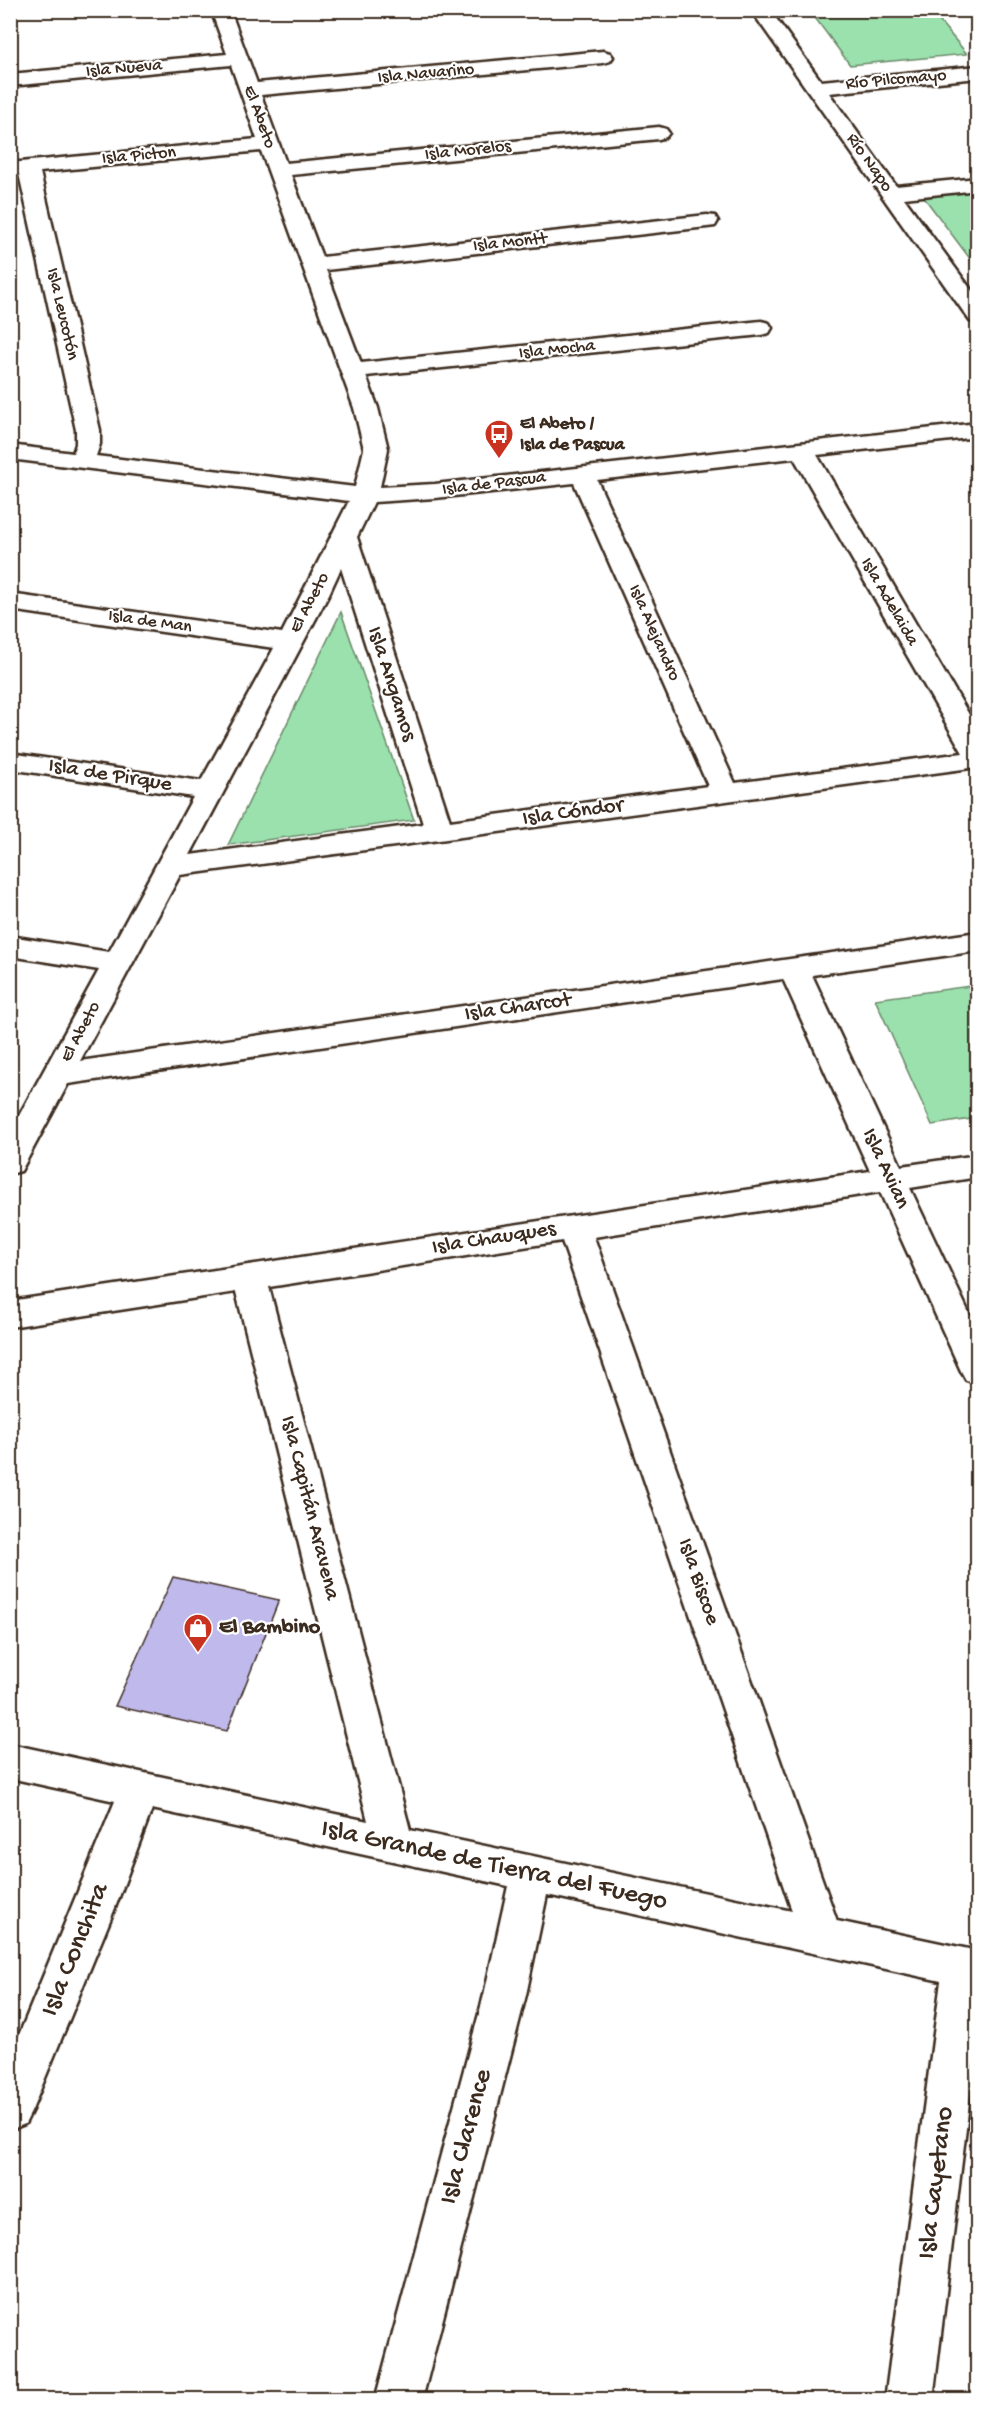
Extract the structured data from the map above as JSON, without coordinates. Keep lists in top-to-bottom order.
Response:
{
  "streets": {
    "street": [
      "Isla Nueva",
      "Isla Navarino",
      "Río Pilcomayo",
      "El Abeto",
      "Isla Morelos",
      "Isla Picton",
      "Río Napo",
      "Isla Montt",
      "Isla Leucotón",
      "Isla Mocha",
      "Isla de Pascua",
      "Isla Adelaida",
      "Isla de Man",
      "Isla Alejandro",
      "Isla Angamos",
      "Isla de Pirque",
      "Isla Cóndor",
      "Isla Charcot",
      "Isla Avian",
      "Isla Chauques",
      "Isla Capitán Aravena",
      "Isla Biscoe",
      "Isla Grande de Tierra del Fuego",
      "Isla Conchita",
      "Isla Clarence",
      "Isla Cayetano"
    ]
  },
  "crossings": [
    ["Isla Nueva", "El Abeto"],
    ["Isla Navarino", "El Abeto"],
    ["Río Pilcomayo", "Río Napo"],
    ["El Abeto", "Isla Morelos"],
    ["El Abeto", "Isla Picton"],
    ["El Abeto", "Isla Montt"],
    ["El Abeto", "Isla Mocha"],
    ["El Abeto", "Isla de Pascua"],
    ["El Abeto", "Isla de Man"],
    ["El Abeto", "Isla Angamos"],
    ["El Abeto", "Isla de Pirque"],
    ["El Abeto", "Isla Cóndor"],
    ["El Abeto", "Isla Charcot"],
    ["Isla Picton", "Isla Leucotón"],
    ["Isla Leucotón", "Isla de Pascua"],
    ["Isla de Pascua", "Isla Adelaida"],
    ["Isla de Pascua", "Isla Alejandro"],
    ["Isla Adelaida", "Isla Cóndor"],
    ["Isla Alejandro", "Isla Cóndor"],
    ["Isla Angamos", "Isla Cóndor"],
    ["Isla Charcot", "Isla Avian"],
    ["Isla Avian", "Isla Chauques"],
    ["Isla Chauques", "Isla Capitán Aravena"],
    ["Isla Chauques", "Isla Biscoe"],
    ["Isla Capitán Aravena", "Isla Grande de Tierra del Fuego"],
    ["Isla Biscoe", "Isla Grande de Tierra del Fuego"],
    ["Isla Grande de Tierra del Fuego", "Isla Conchita"],
    ["Isla Grande de Tierra del Fuego", "Isla Clarence"],
    ["Isla Grande de Tierra del Fuego", "Isla Cayetano"]
  ],
  "places": {
    "bus stop": ["El Abeto / Isla de Pascua"],
    "shop": ["El Bambino"]
  }
}
